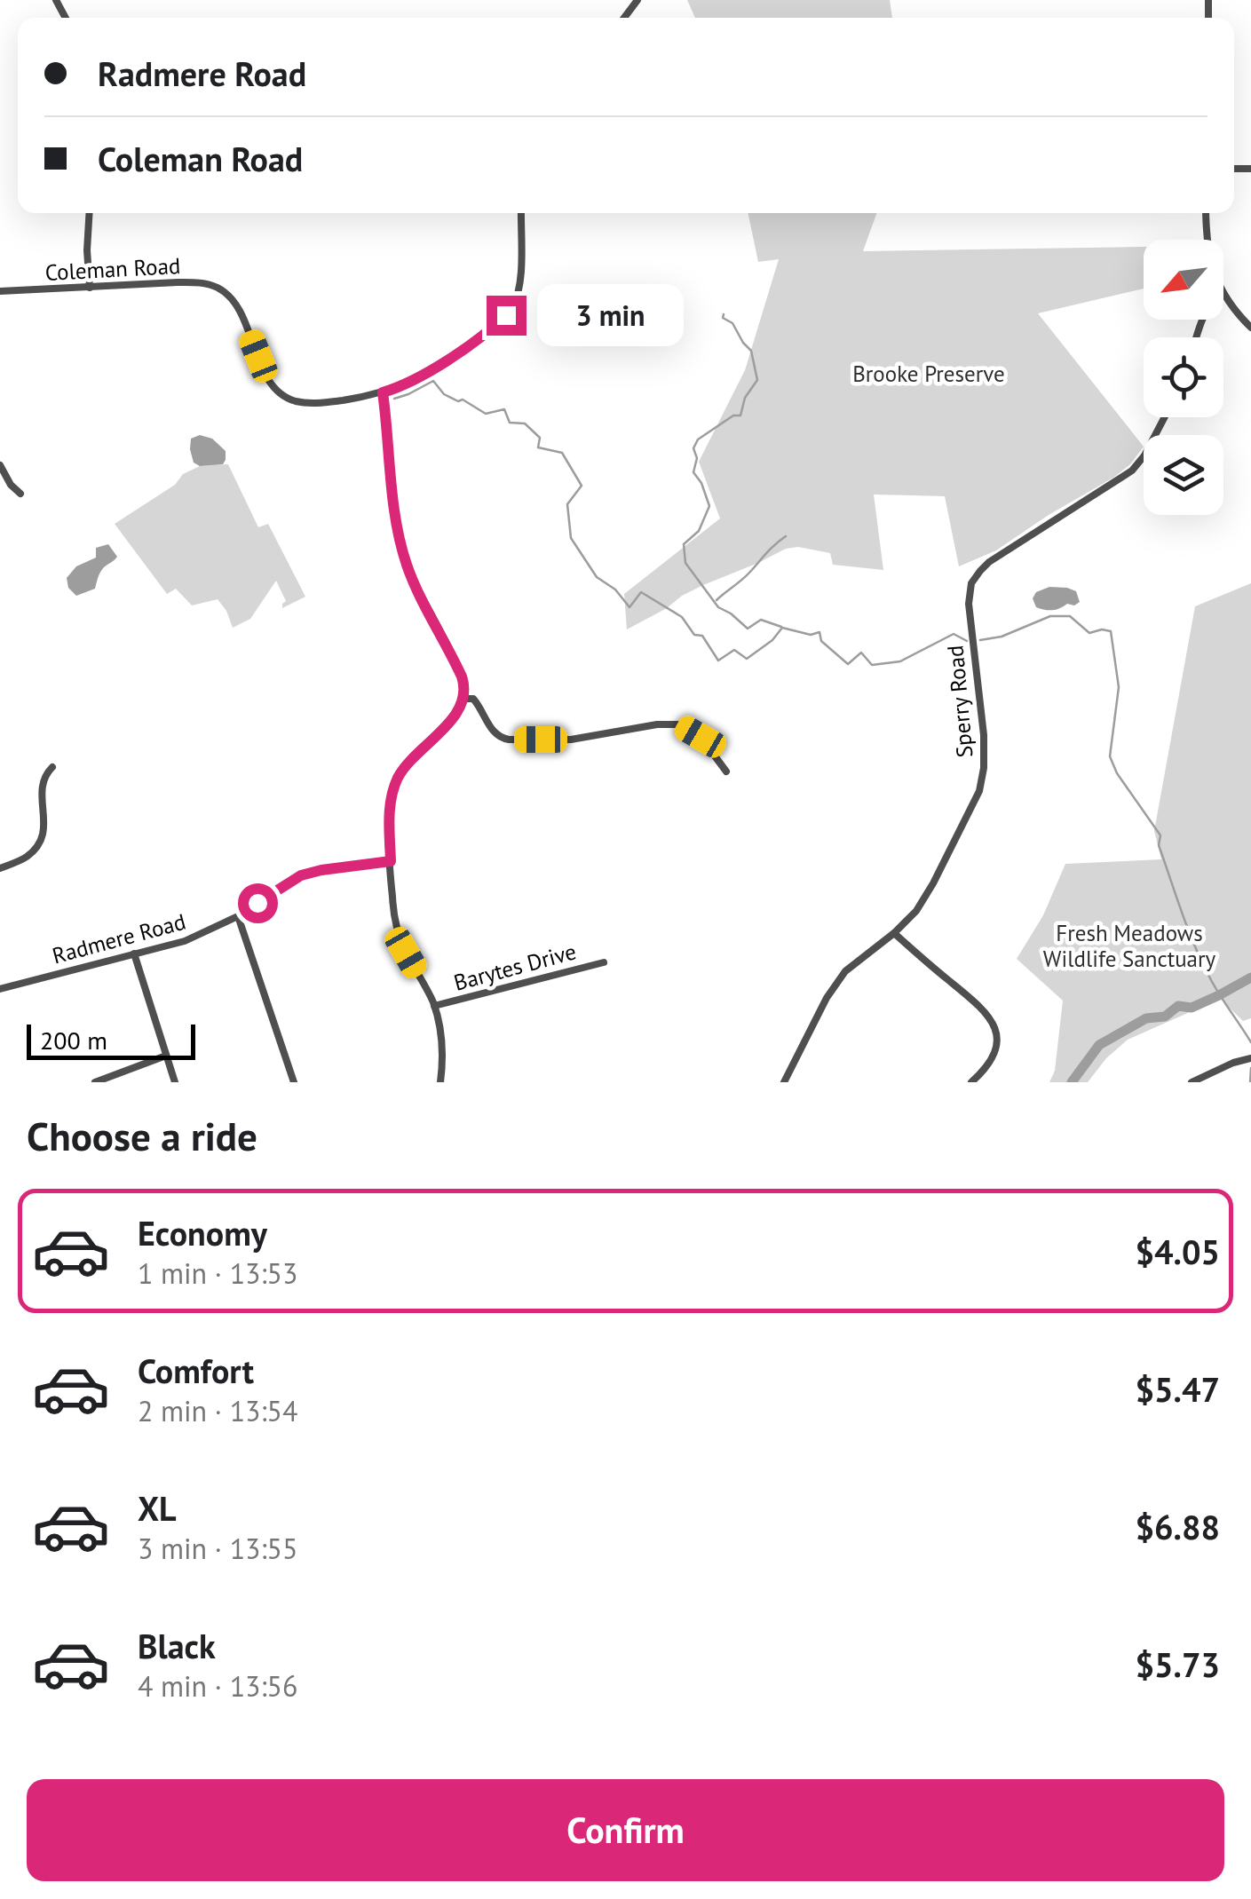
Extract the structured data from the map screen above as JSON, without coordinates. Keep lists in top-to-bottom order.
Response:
{
  "streets": {
    "street": [
      "Coleman Road",
      "Sperry Road",
      "Radmere Road",
      "Barytes Drive"
    ]
  },
  "parks": ["Brooke Preserve", "Fresh Meadows Wildlife Sanctuary"],
  "scale_bar": "200 m",
  "north": "bottom left",
  "page": {
    "banner": ["Radmere Road", "Coleman Road"],
    "bubble": "3 min",
    "scale": "200 m",
    "heading": "Choose a ride",
    "list": [
      {
        "name": "Economy",
        "note": "1 min · 13:53",
        "value": "$4.05"
      },
      {
        "name": "Comfort",
        "note": "2 min · 13:54",
        "value": "$5.47"
      },
      {
        "name": "XL",
        "note": "3 min · 13:55",
        "value": "$6.88"
      },
      {
        "name": "Black",
        "note": "4 min · 13:56",
        "value": "$5.73"
      }
    ],
    "buttons": "Confirm"
  }
}
